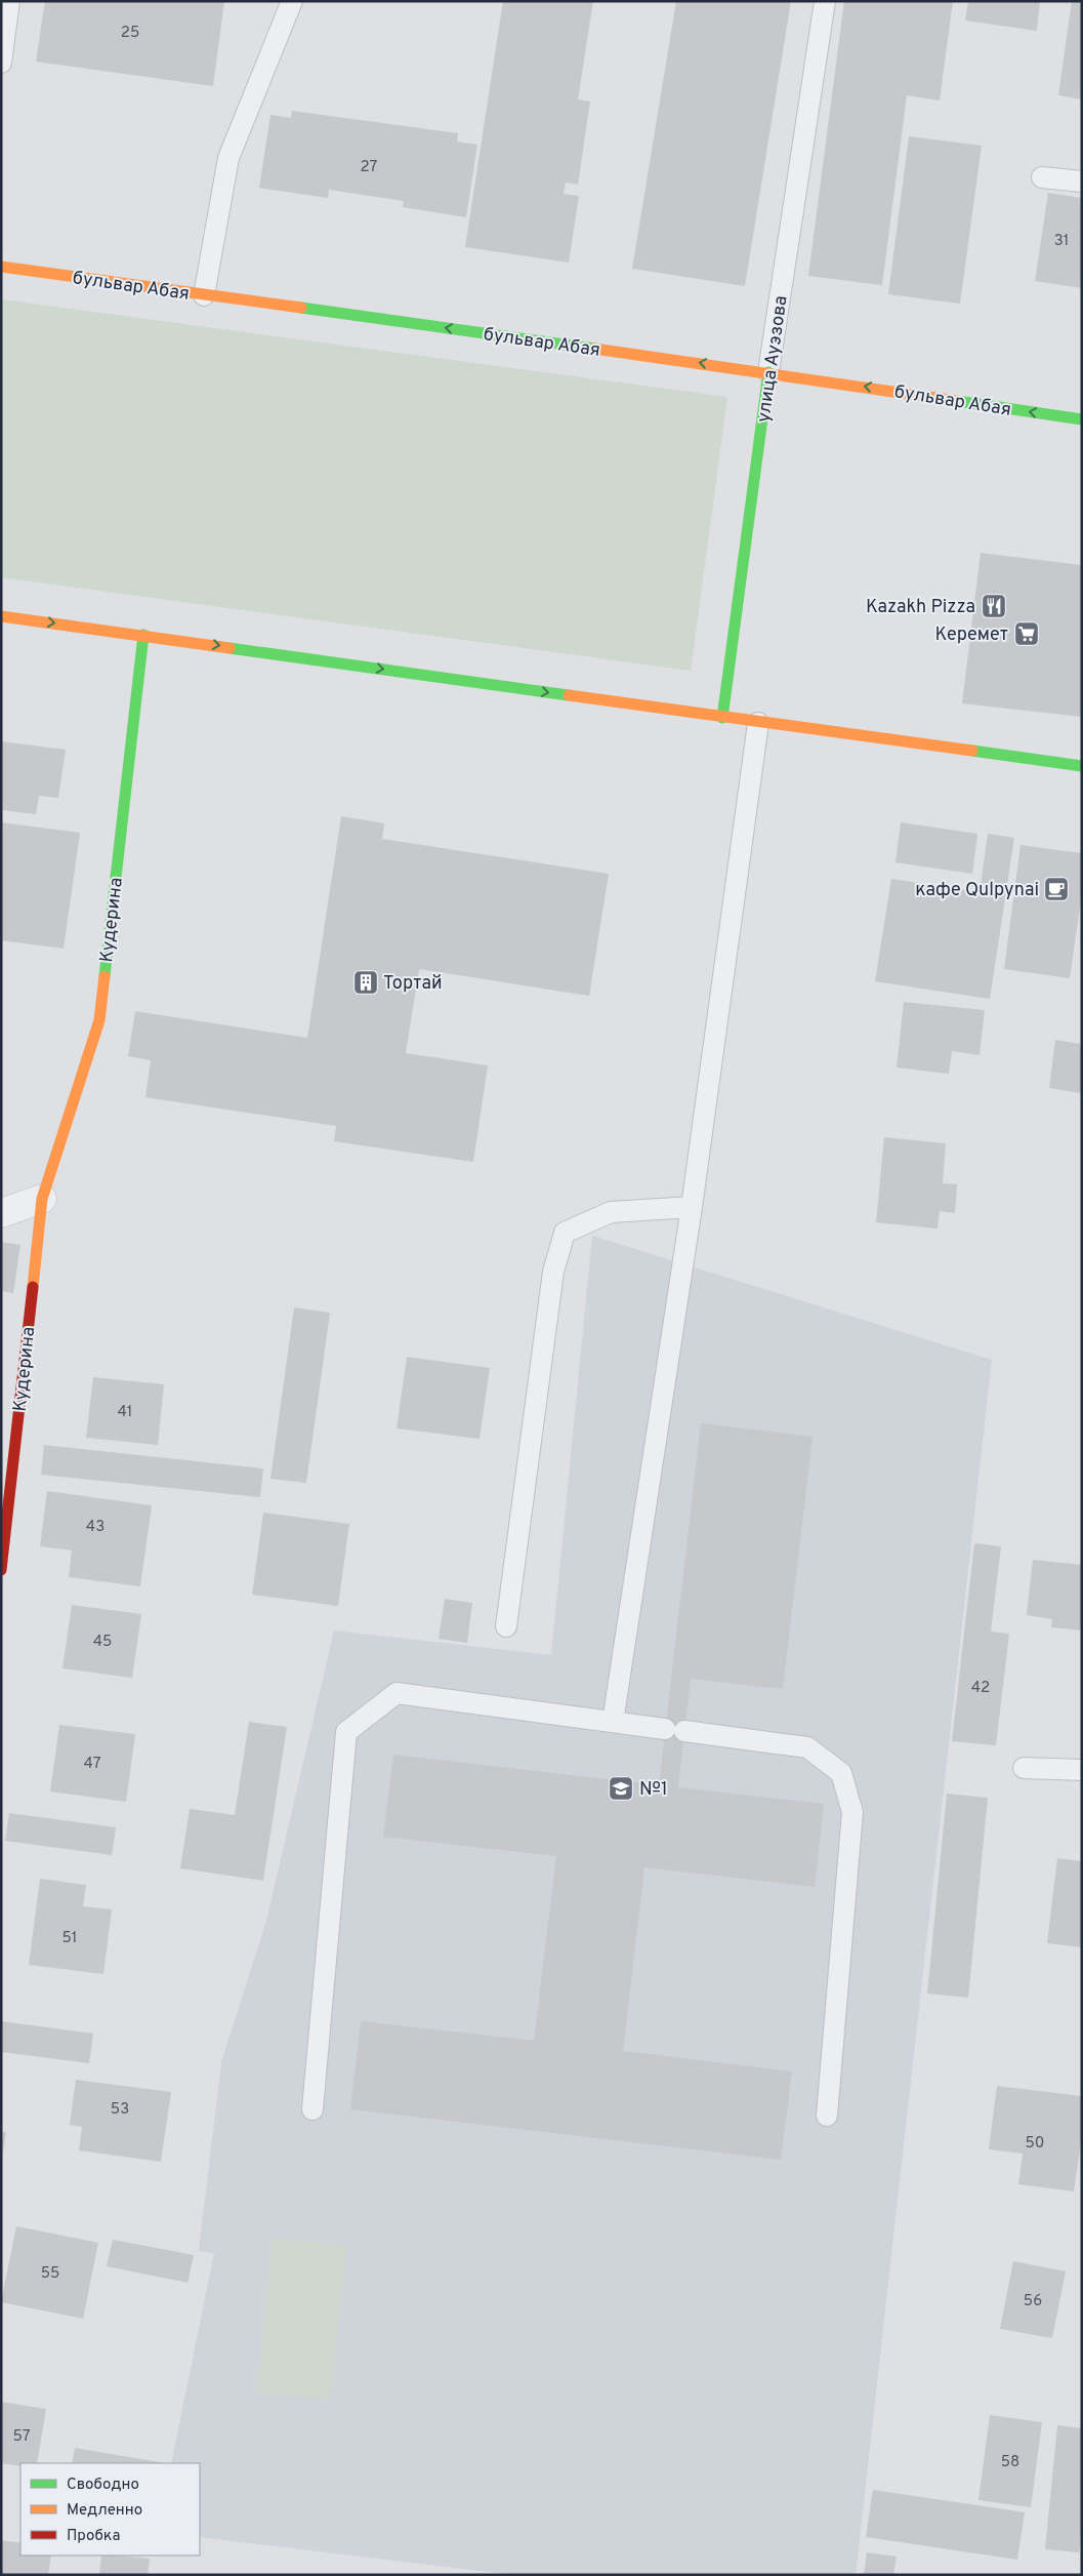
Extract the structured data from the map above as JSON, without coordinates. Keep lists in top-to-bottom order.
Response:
{
  "streets": {
    "main road": ["бульвар Абая", "улица Ауэзова", "Кудерина"]
  },
  "crossings": [
    ["бульвар Абая", "улица Ауэзова"]
  ],
  "one_way": ["бульвар Абая"],
  "places": {
    "restaurant": ["Kazakh Pizza"],
    "supermarket": ["Керемет"],
    "cafe": ["кафе Qulpynai"],
    "building": ["Тортай"],
    "school or university": ["№1"]
  },
  "house_numbers": [
    "25",
    "27",
    "31",
    "41",
    "43",
    "45",
    "42",
    "47",
    "51",
    "53",
    "50",
    "55",
    "56",
    "57",
    "58"
  ],
  "legend": ["Свободно", "Медленно", "Пробка"]
}
